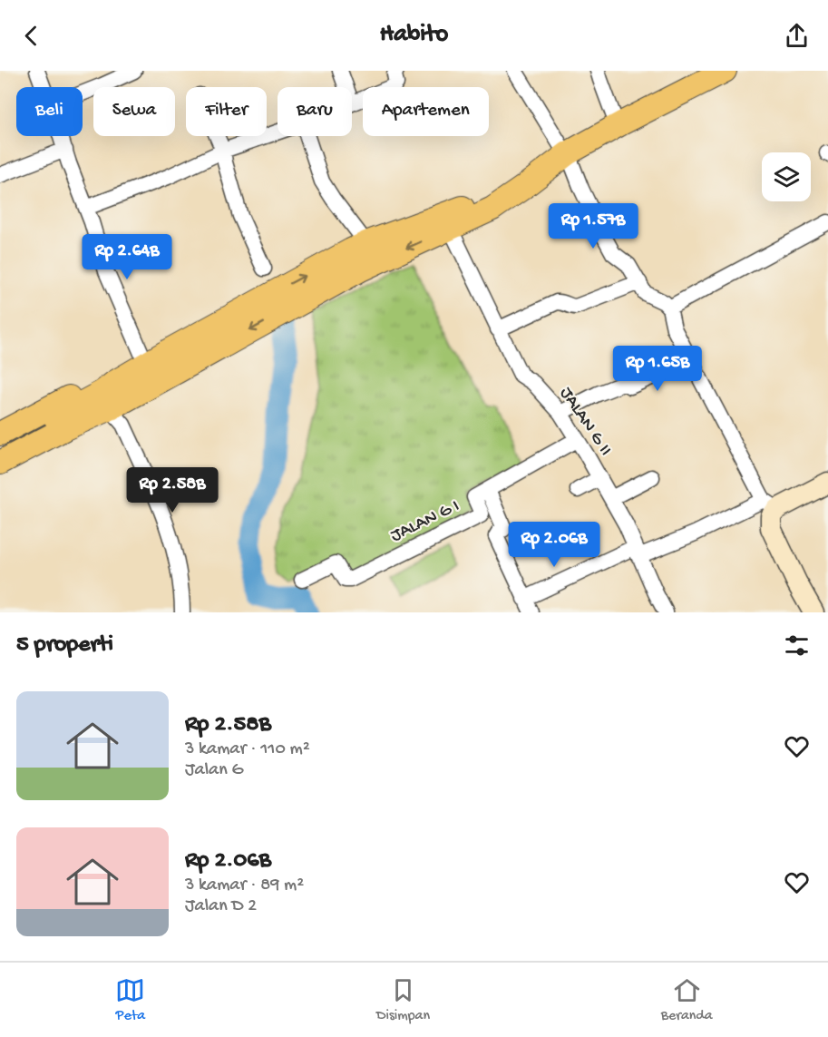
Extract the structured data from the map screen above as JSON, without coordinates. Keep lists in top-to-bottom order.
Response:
{
  "streets": {
    "street": ["JALAN G II", "JALAN G I"]
  },
  "page": {
    "header": "Habito",
    "chip": [
      "Beli",
      "Sewa",
      "Filter",
      "Baru",
      "Apartemen"
    ],
    "price": [
      "Rp 1.57B",
      "Rp 2.64B",
      "Rp 1.65B",
      "Rp 2.58B",
      "Rp 2.06B"
    ],
    "heading": "5 properti",
    "list": [
      {
        "name": "Rp 2.58B",
        "note": "3 kamar · 110 m² · Jalan G"
      },
      {
        "name": "Rp 2.06B",
        "note": "3 kamar · 89 m² · Jalan D 2"
      }
    ],
    "tabs": ["Peta", "Disimpan", "Beranda"]
  }
}
